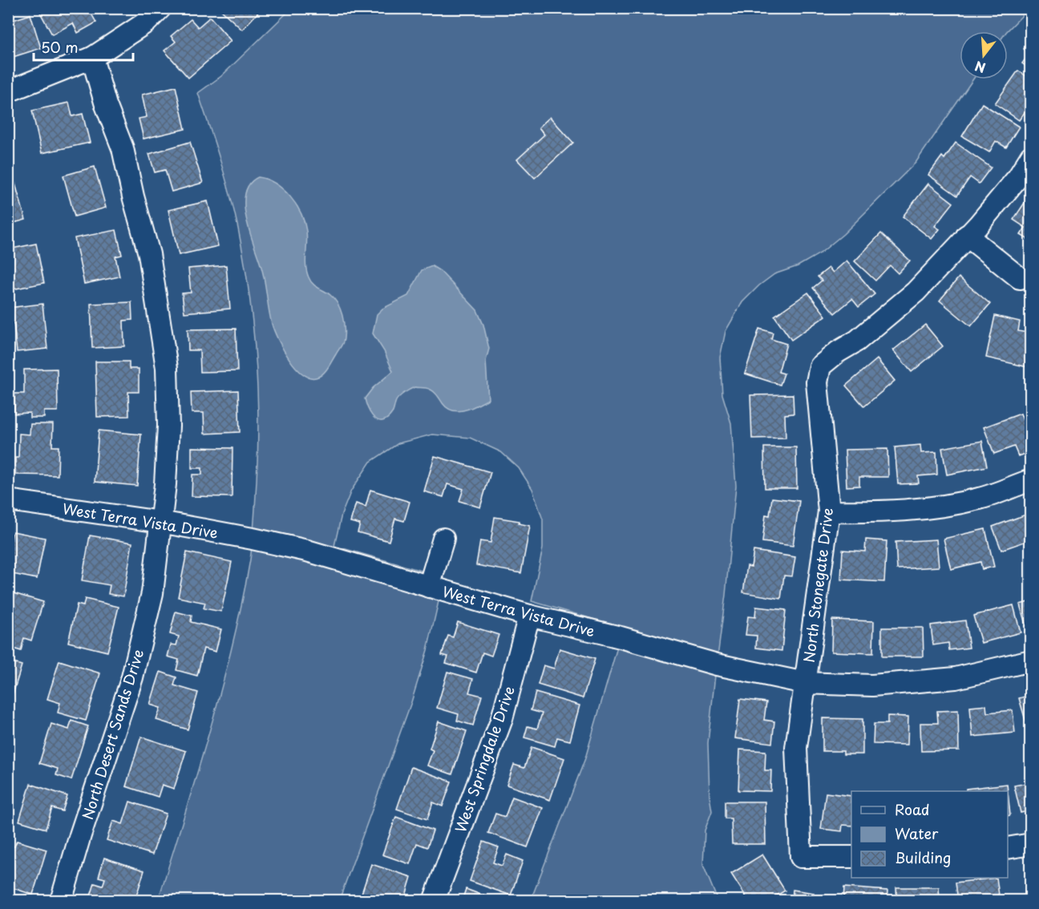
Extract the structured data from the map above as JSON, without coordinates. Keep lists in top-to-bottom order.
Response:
{
  "streets": {
    "street": [
      "West Terra Vista Drive",
      "North Stonegate Drive",
      "North Desert Sands Drive",
      "West Springdale Drive"
    ]
  },
  "crossings": [
    ["West Terra Vista Drive", "North Stonegate Drive"],
    ["West Terra Vista Drive", "North Desert Sands Drive"],
    ["West Terra Vista Drive", "West Springdale Drive"]
  ],
  "legend": ["Road", "Water", "Building"],
  "scale_bar": "50 m",
  "north": "bottom"
}
